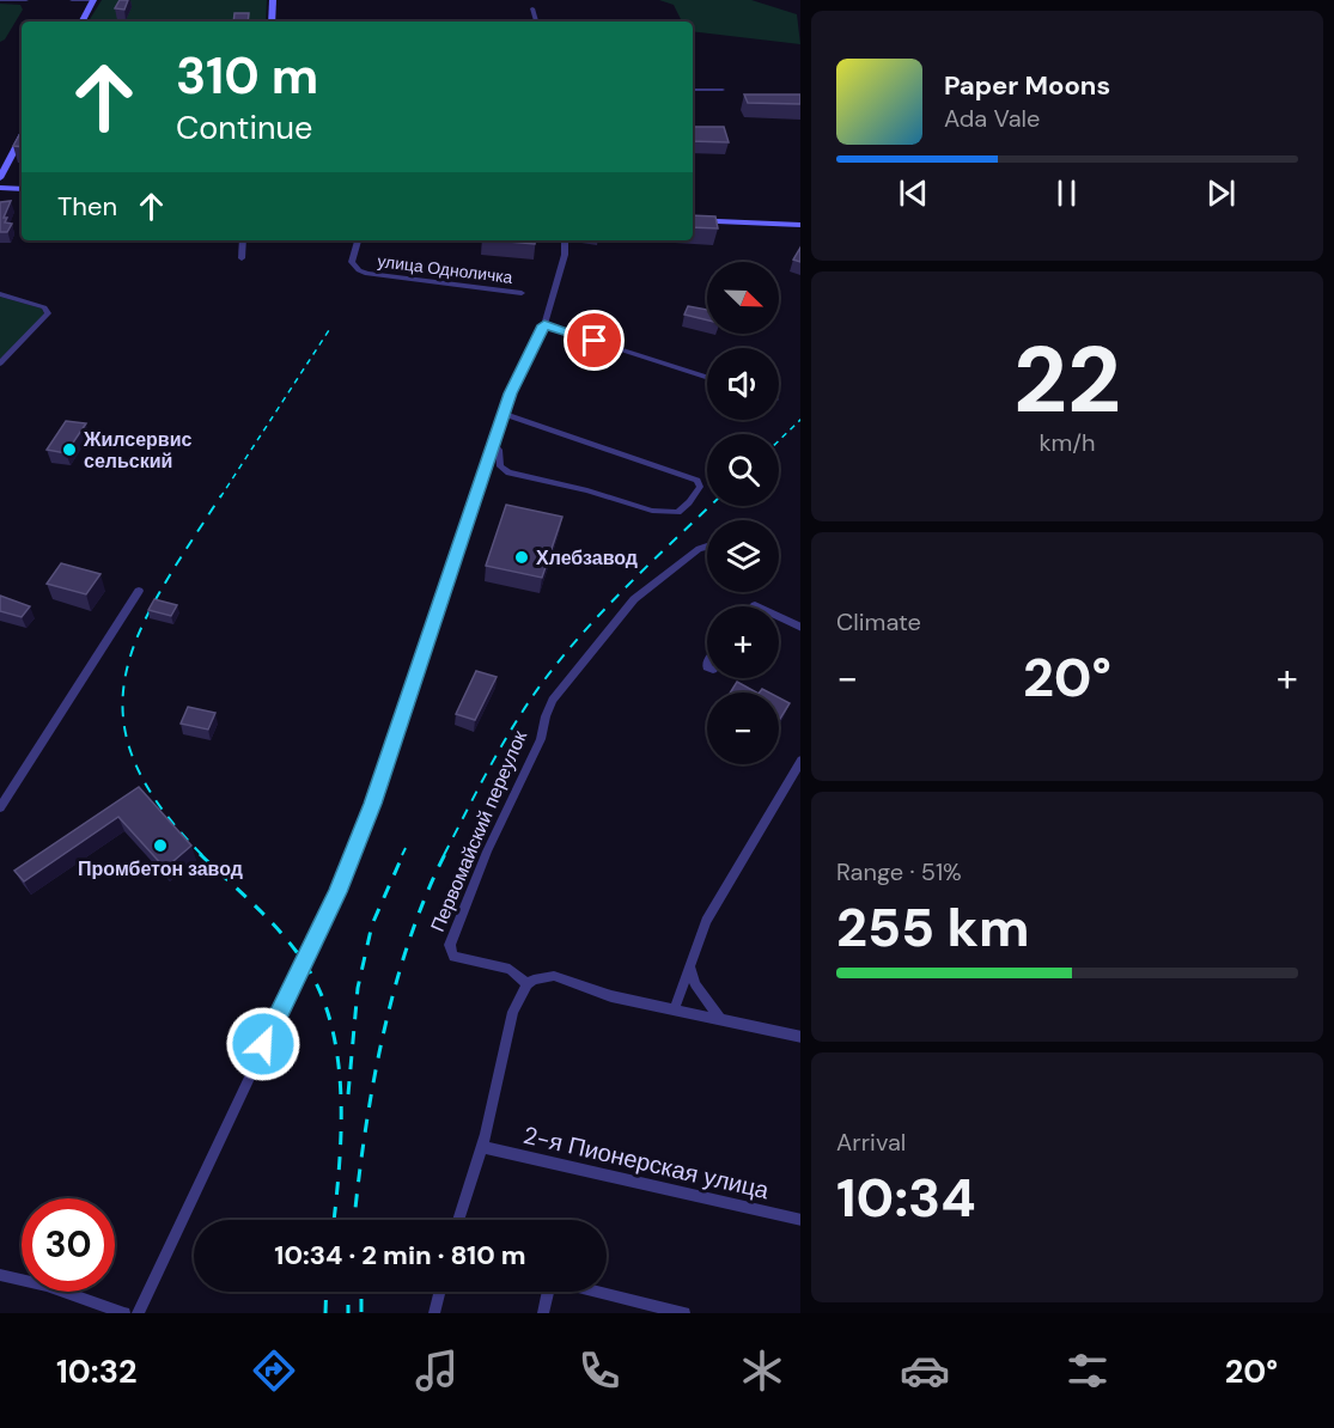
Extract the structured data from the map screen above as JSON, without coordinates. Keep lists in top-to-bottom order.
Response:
{
  "streets": {
    "street": ["улица Одноличка", "Первомайский переулок", "2-я Пионерская улица"]
  },
  "places": ["Жилсервис сельский", "Хлебзавод", "Промбетон завод"],
  "north": "bottom right",
  "page": {
    "turn": ["310 m", "Continue"],
    "song": ["Paper Moons", "Ada Vale"],
    "then": "Then",
    "map_buttons": ["+", "−"],
    "tile": [
      ["22", "km/h"],
      "Climate",
      ["Range · 51%", "255 km"],
      ["Arrival", "10:34"]
    ],
    "heat": ["−", "20°", "+"],
    "limit": "30",
    "trip": "10:34 · 2 min · 810 m",
    "tabs": ["10:32", "20°"]
  }
}
